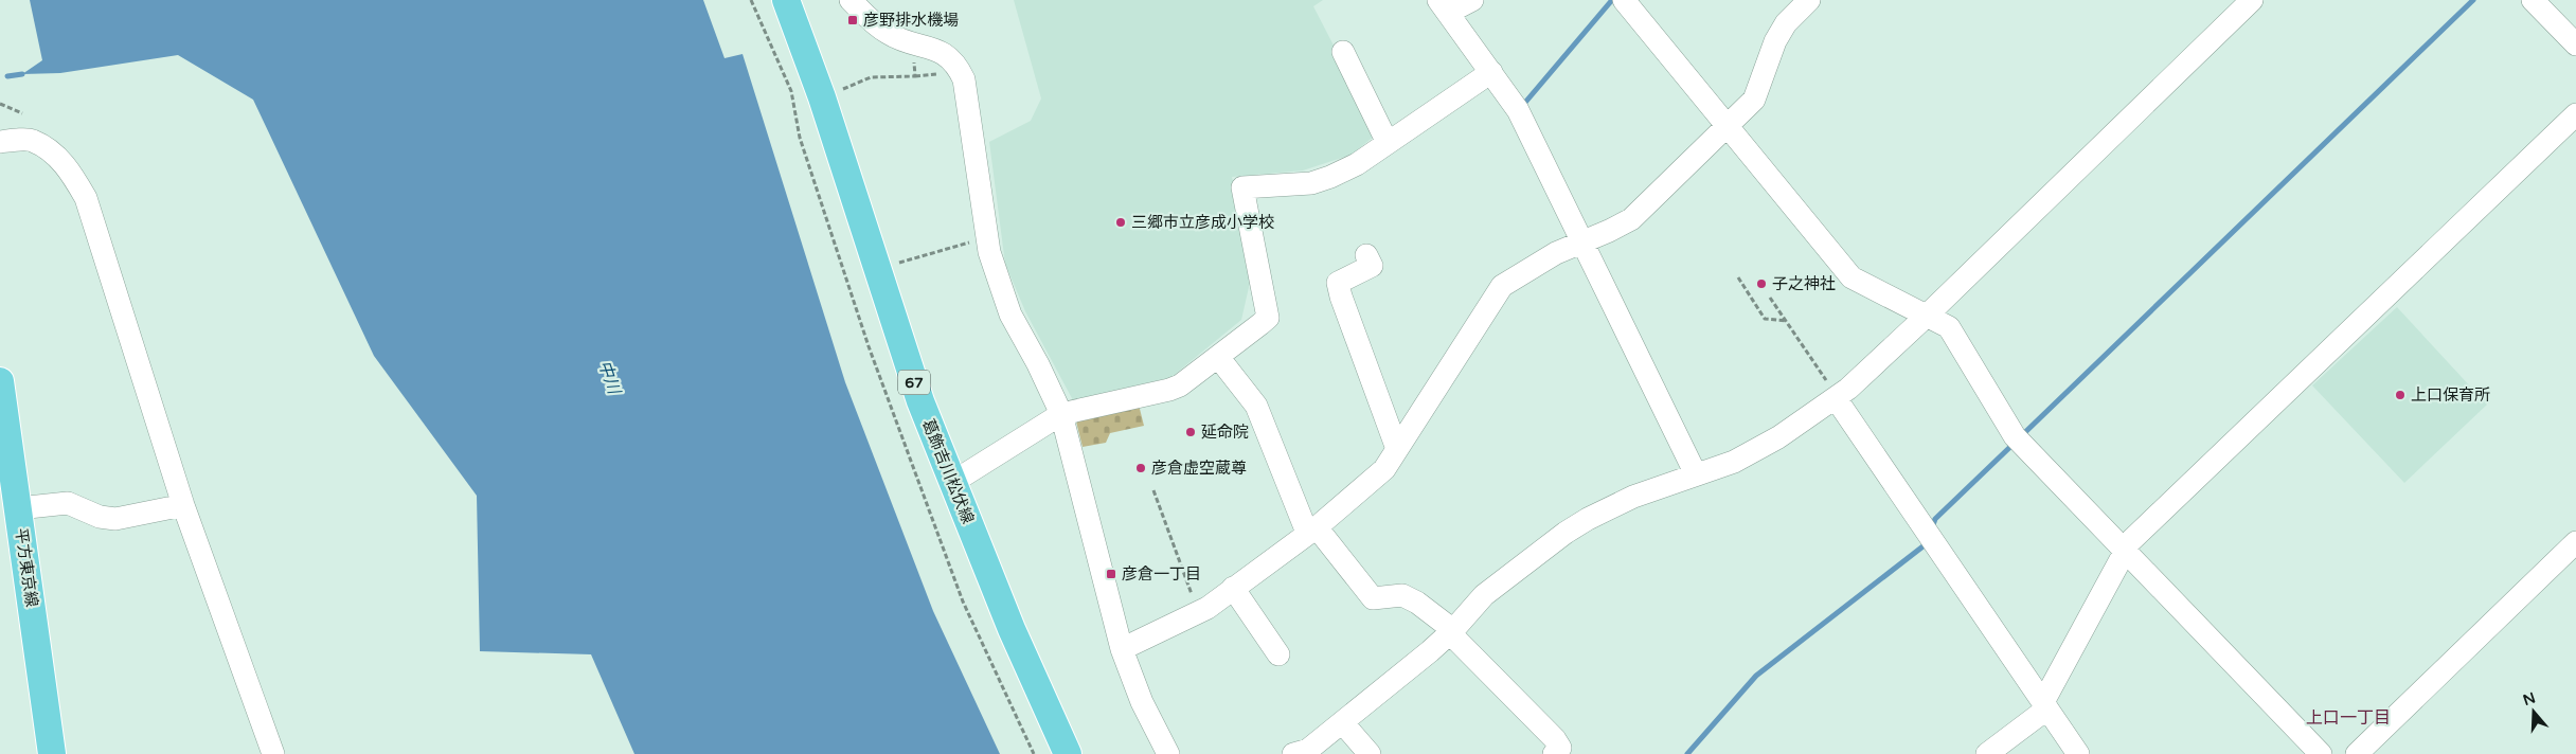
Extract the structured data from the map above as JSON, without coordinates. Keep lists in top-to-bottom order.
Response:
{
  "streets": {
    "main road": ["67", "葛飾吉川松伏線", "平方東京線"]
  },
  "districts": ["上口一丁目"],
  "water": ["中川"],
  "places": {
    "transit": ["彦野排水機場", "彦倉一丁目"],
    "other": [
      "三郷市立彦成小学校",
      "子之神社",
      "上口保育所",
      "延命院",
      "彦倉虚空蔵尊"
    ]
  },
  "north": "top"
}
